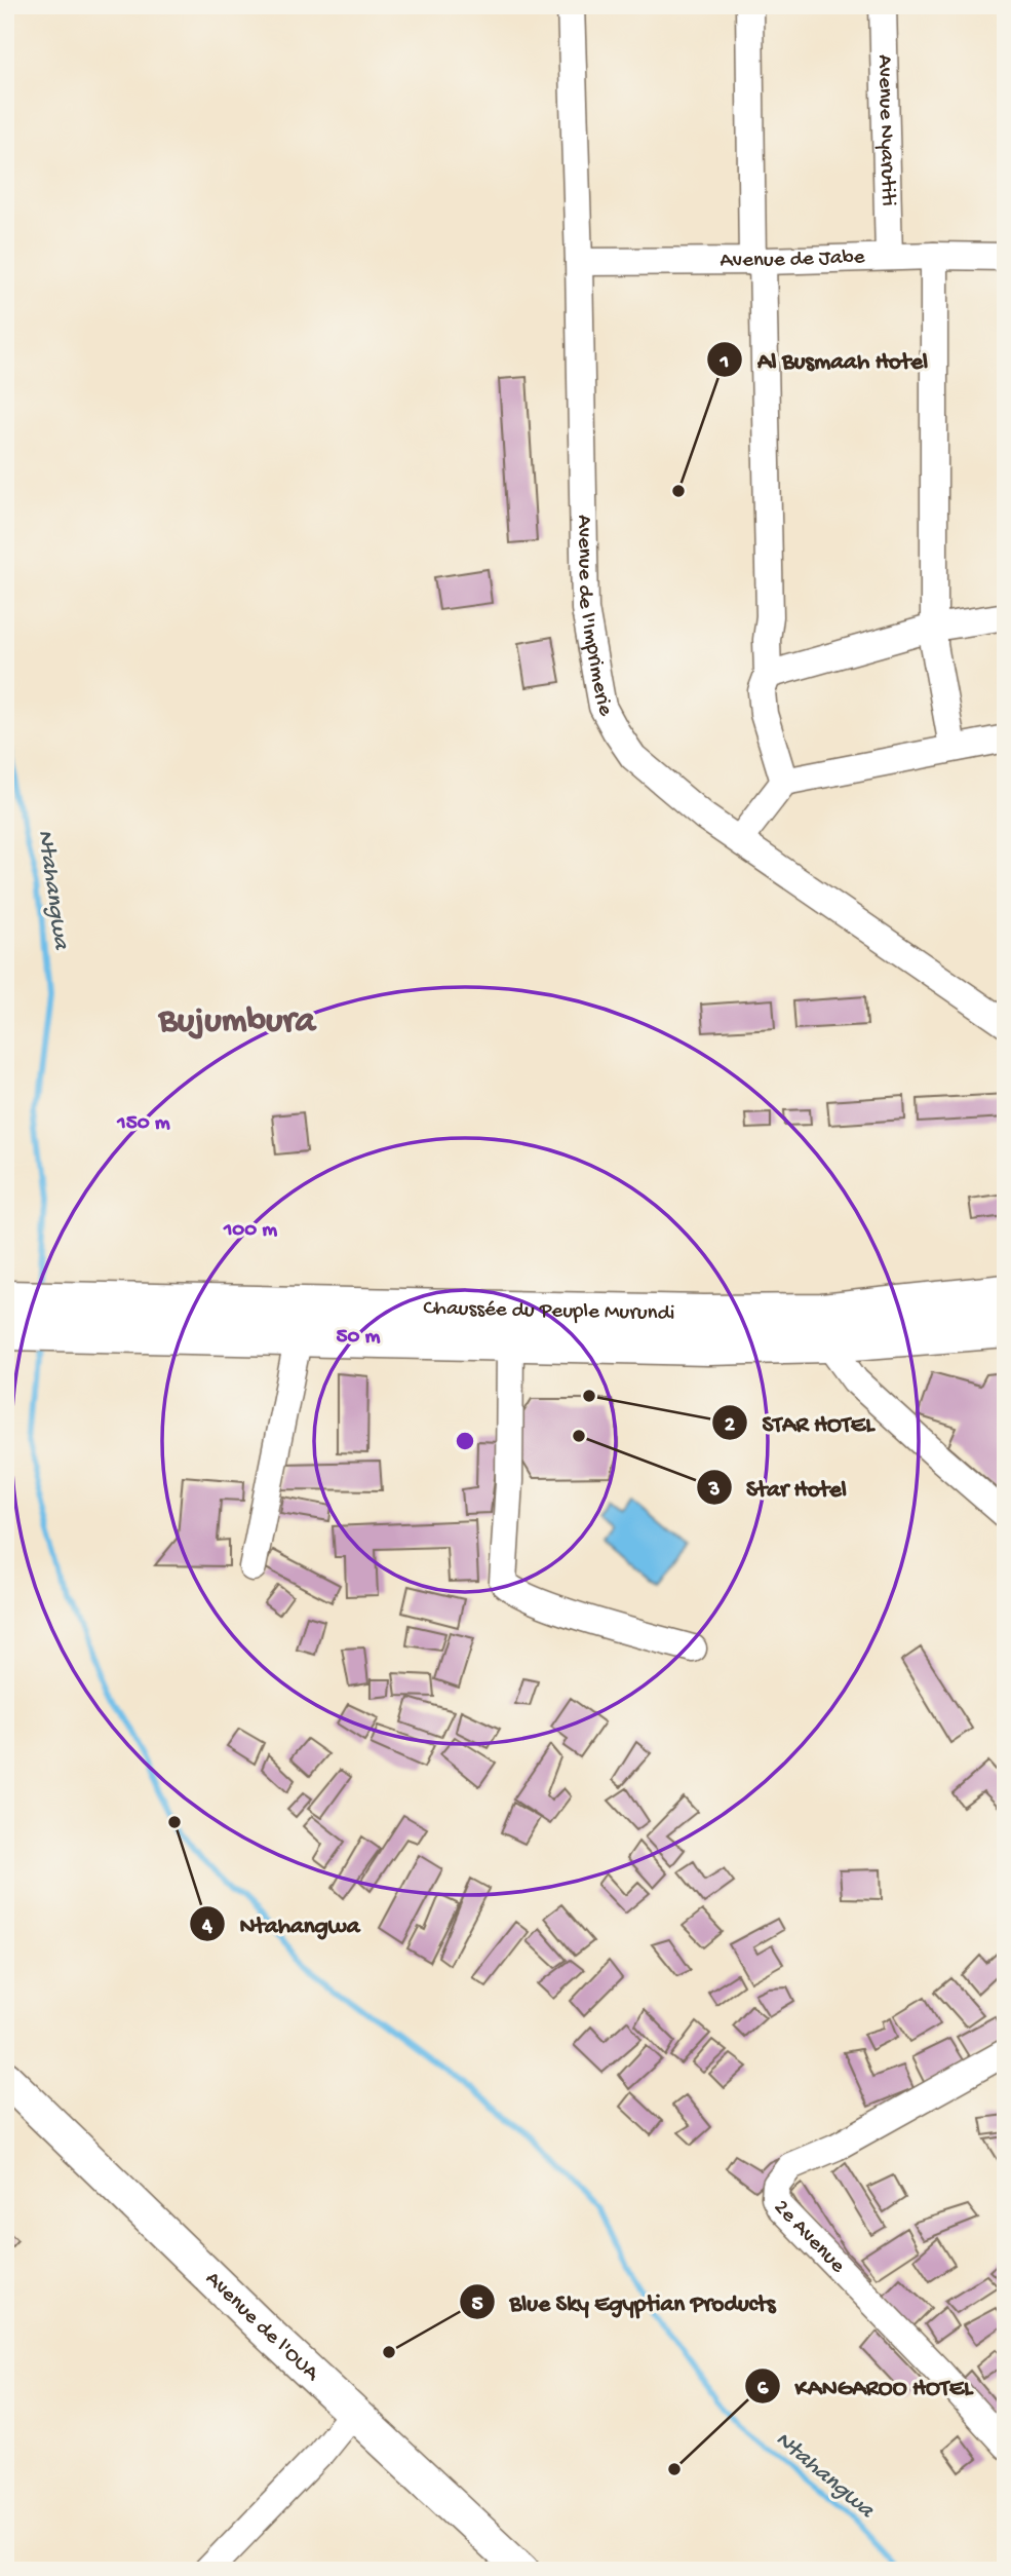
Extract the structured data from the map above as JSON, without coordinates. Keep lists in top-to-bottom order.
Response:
{
  "streets": {
    "highway": ["Chaussée du Peuple Murundi"],
    "main road": ["Avenue de l'OUA"],
    "street": [
      "Avenue Nyarutiti",
      "Avenue de Jabe",
      "Avenue de l'Imprimerie",
      "2e Avenue"
    ]
  },
  "crossings": [
    ["Avenue Nyarutiti", "Avenue de Jabe"],
    ["Avenue de Jabe", "Avenue de l'Imprimerie"]
  ],
  "districts": ["Bujumbura"],
  "water": ["Ntahangwa"],
  "places": [
    "Al Busmaah Hotel",
    "STAR HOTEL",
    "Star Hotel",
    "Ntahangwa",
    "Blue Sky Egyptian Products",
    "KANGAROO HOTEL"
  ],
  "rings": ["150 m", "100 m", "50 m"]
}
